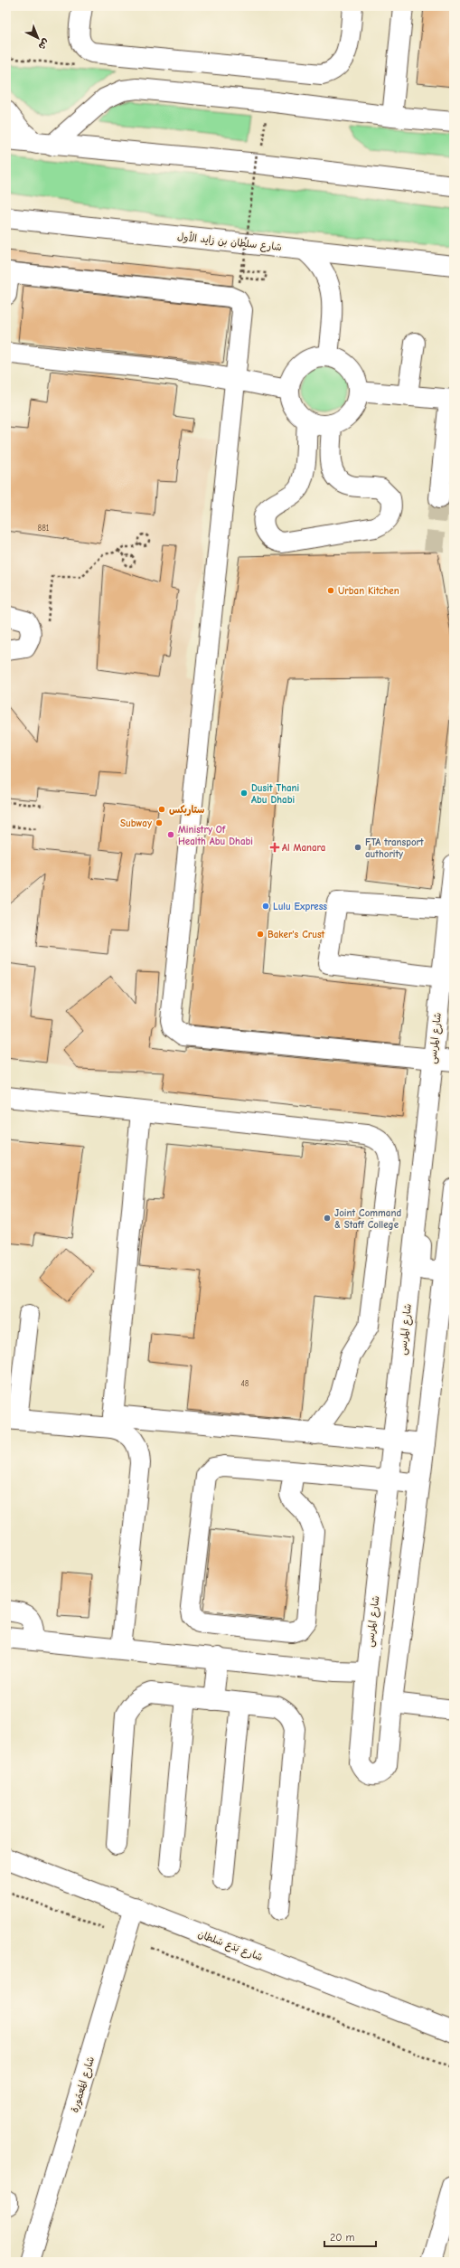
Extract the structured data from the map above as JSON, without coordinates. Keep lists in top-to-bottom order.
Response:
{
  "streets": {
    "street": [
      "شارع سلطان بن زايد الأول",
      "شارع المرسى",
      "شارع بَدَع سُلطان",
      "شارع المَعمُورة"
    ]
  },
  "crossings": [
    ["شارع بَدَع سُلطان", "شارع المَعمُورة"]
  ],
  "places": {
    "other": [
      "Urban Kitchen",
      "Dusit Thani Abu Dhabi",
      "ستاربكس",
      "Subway",
      "Ministry Of Health Abu Dhabi",
      "FTA transport authority",
      "Lulu Express",
      "Baker's Crust",
      "Joint Command & Staff College"
    ],
    "health": ["Al Manara"]
  },
  "house_numbers": ["881", "48"],
  "scale_bar": "20 m",
  "north": "bottom right"
}
